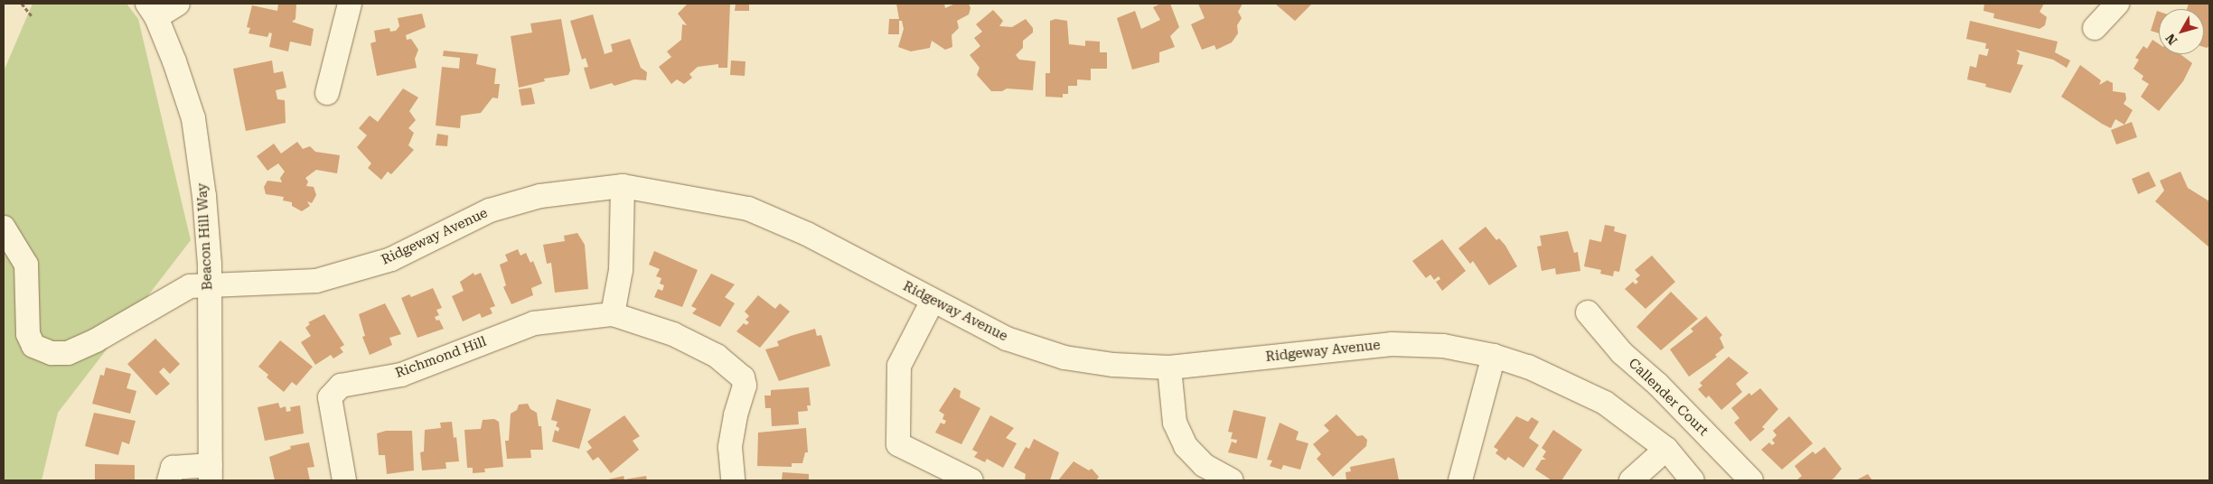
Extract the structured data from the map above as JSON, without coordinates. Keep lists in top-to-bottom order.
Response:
{
  "streets": {
    "street": [
      "Beacon Hill Way",
      "Ridgeway Avenue",
      "Richmond Hill",
      "Callender Court"
    ]
  },
  "crossings": [
    ["Beacon Hill Way", "Ridgeway Avenue"]
  ],
  "north": "bottom left"
}
